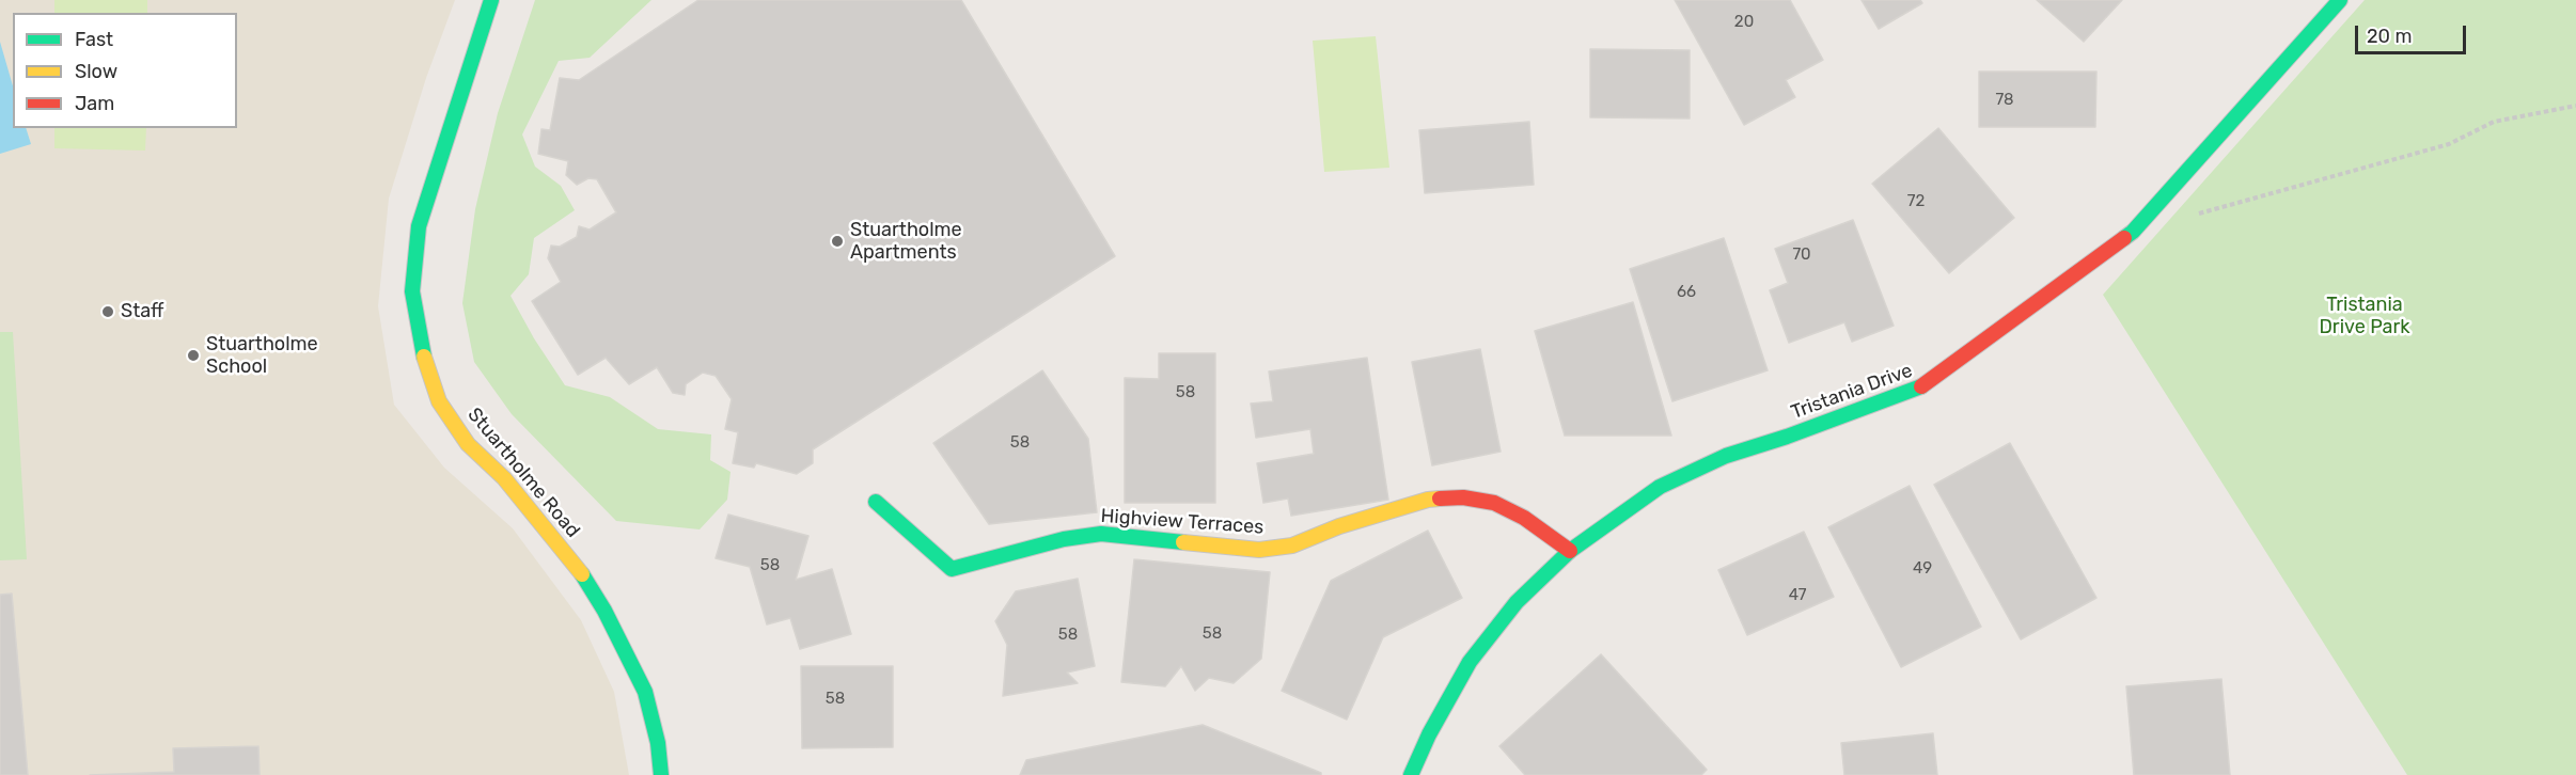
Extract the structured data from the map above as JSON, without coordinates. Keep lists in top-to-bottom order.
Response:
{
  "streets": {
    "street": ["Tristania Drive", "Stuartholme Road", "Highview Terraces"]
  },
  "crossings": [
    ["Tristania Drive", "Highview Terraces"]
  ],
  "parks": ["Tristania Drive Park"],
  "places": ["Stuartholme Apartments", "Staff", "Stuartholme School"],
  "house_numbers": [
    "20",
    "78",
    "72",
    "70",
    "66",
    "58",
    "58",
    "58",
    "49",
    "47",
    "58",
    "58",
    "58"
  ],
  "legend": ["Fast", "Slow", "Jam"],
  "scale_bar": "20 m"
}
